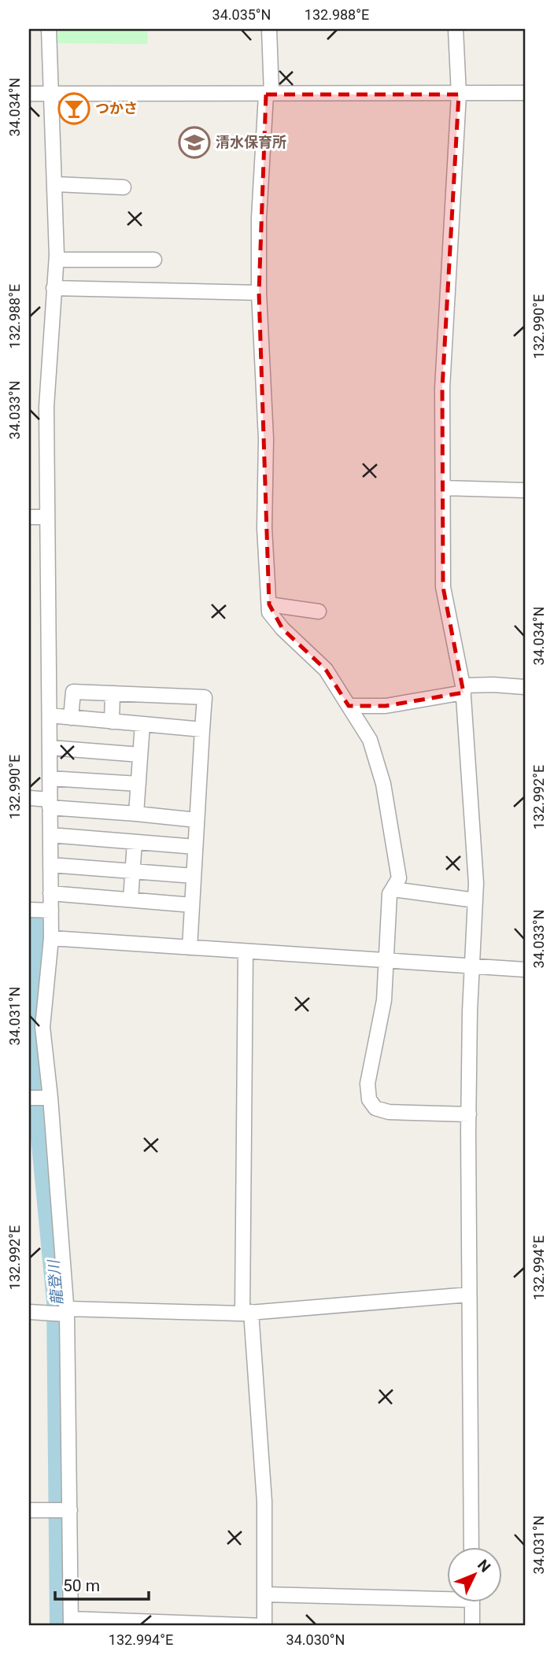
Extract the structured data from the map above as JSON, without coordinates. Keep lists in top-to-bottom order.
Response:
{
  "water": ["龍登川"],
  "places": {
    "bar": ["つかさ"],
    "school or university": ["清水保育所"]
  },
  "scale_bar": "50 m",
  "north": "top right",
  "coordinates": [
    "34.035°N",
    "132.988°E",
    "34.034°N",
    "132.990°E",
    "34.033°N",
    "132.992°E",
    "34.031°N",
    "132.994°E",
    "34.030°N"
  ]
}
